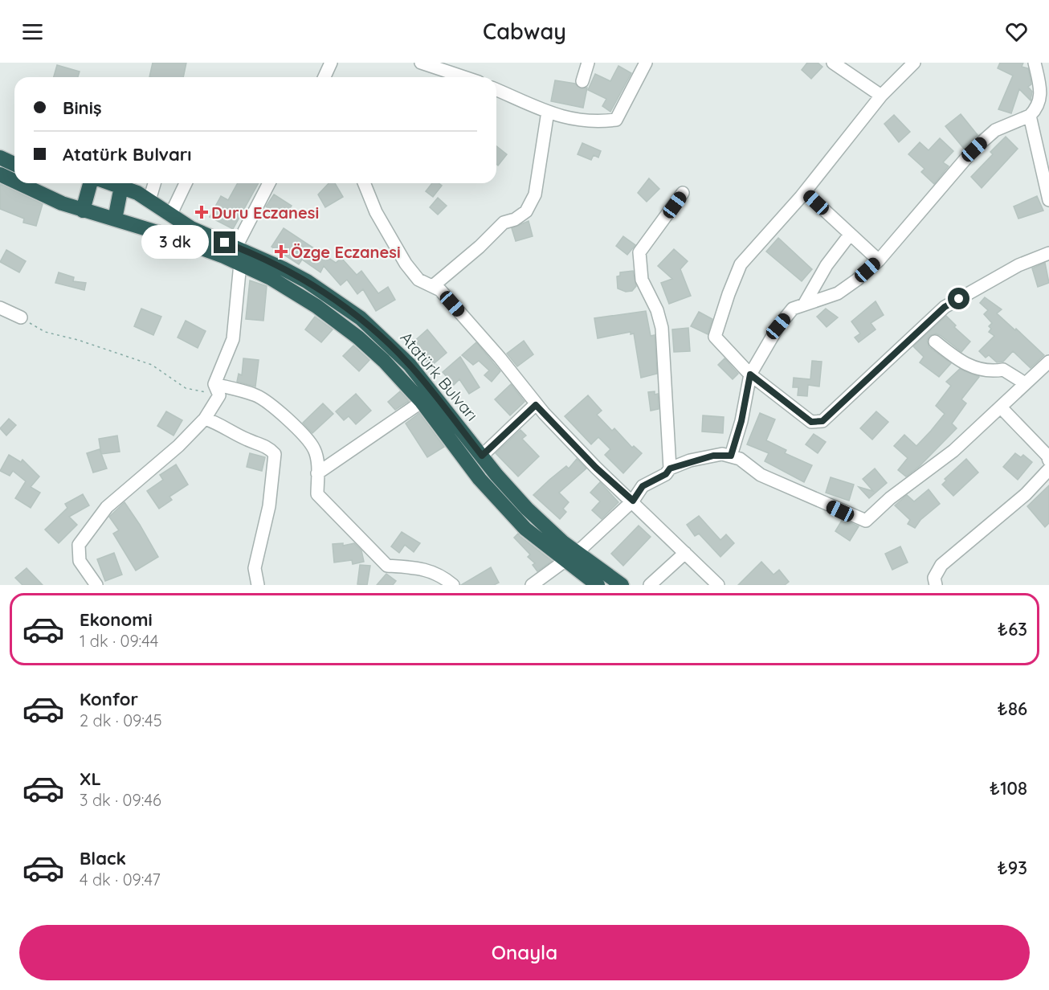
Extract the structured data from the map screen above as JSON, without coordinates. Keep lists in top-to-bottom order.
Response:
{
  "streets": {
    "highway": ["Atatürk Bulvarı"]
  },
  "places": {
    "health": ["Duru Eczanesi", "Özge Eczanesi"]
  },
  "page": {
    "header": "Cabway",
    "banner": ["Biniş", "Atatürk Bulvarı"],
    "bubble": "3 dk",
    "list": [
      {
        "name": "Ekonomi",
        "note": "1 dk · 09:44",
        "value": "₺63"
      },
      {
        "name": "Konfor",
        "note": "2 dk · 09:45",
        "value": "₺86"
      },
      {
        "name": "XL",
        "note": "3 dk · 09:46",
        "value": "₺108"
      },
      {
        "name": "Black",
        "note": "4 dk · 09:47",
        "value": "₺93"
      }
    ],
    "buttons": "Onayla"
  }
}
